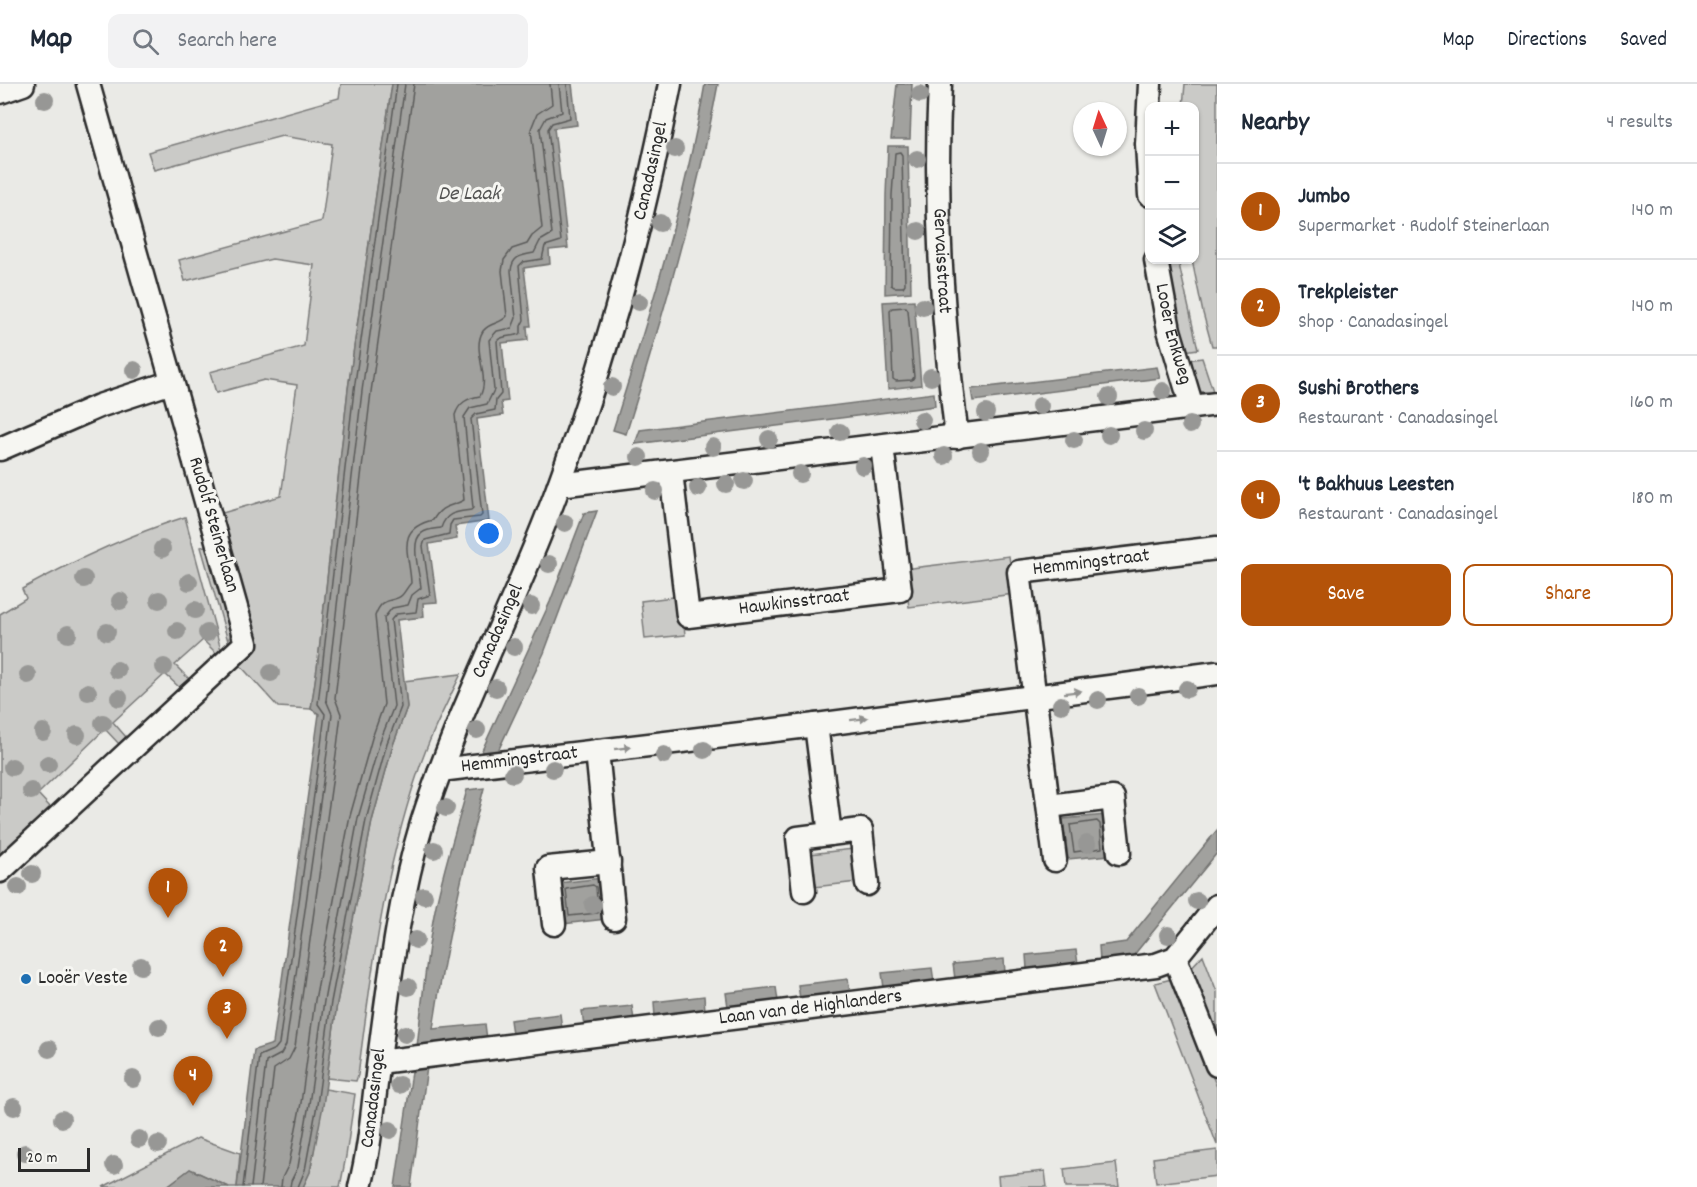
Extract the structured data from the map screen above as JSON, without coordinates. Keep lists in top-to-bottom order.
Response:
{
  "streets": {
    "street": [
      "Canadasingel",
      "Gervaisstraat",
      "Looër Enkweg",
      "Rudolf Steinerlaan",
      "Hemmingstraat",
      "Hawkinsstraat",
      "Laan van de Highlanders"
    ]
  },
  "crossings": [
    ["Canadasingel", "Hemmingstraat"],
    ["Canadasingel", "Laan van de Highlanders"]
  ],
  "one_way": ["Hemmingstraat"],
  "water": ["De Laak"],
  "places": ["Looër Veste"],
  "scale_bar": "20 m",
  "north": "top",
  "page": {
    "header": "Map",
    "search": "Search here",
    "nav": ["Map", "Directions", "Saved"],
    "heading": ["Nearby", "4 results"],
    "map_buttons": ["+", "−"],
    "list": [
      {
        "mark": "1",
        "name": "Jumbo",
        "note": "Supermarket · Rudolf Steinerlaan",
        "value": "140 m"
      },
      {
        "mark": "2",
        "name": "Trekpleister",
        "note": "Shop · Canadasingel",
        "value": "140 m"
      },
      {
        "mark": "3",
        "name": "Sushi Brothers",
        "note": "Restaurant · Canadasingel",
        "value": "160 m"
      },
      {
        "mark": "4",
        "name": "'t Bakhuus Leesten",
        "note": "Restaurant · Canadasingel",
        "value": "180 m"
      }
    ],
    "buttons": ["Save", "Share"],
    "pins": [
      "1",
      "2",
      "3",
      "4"
    ],
    "scale": "20 m"
  }
}
